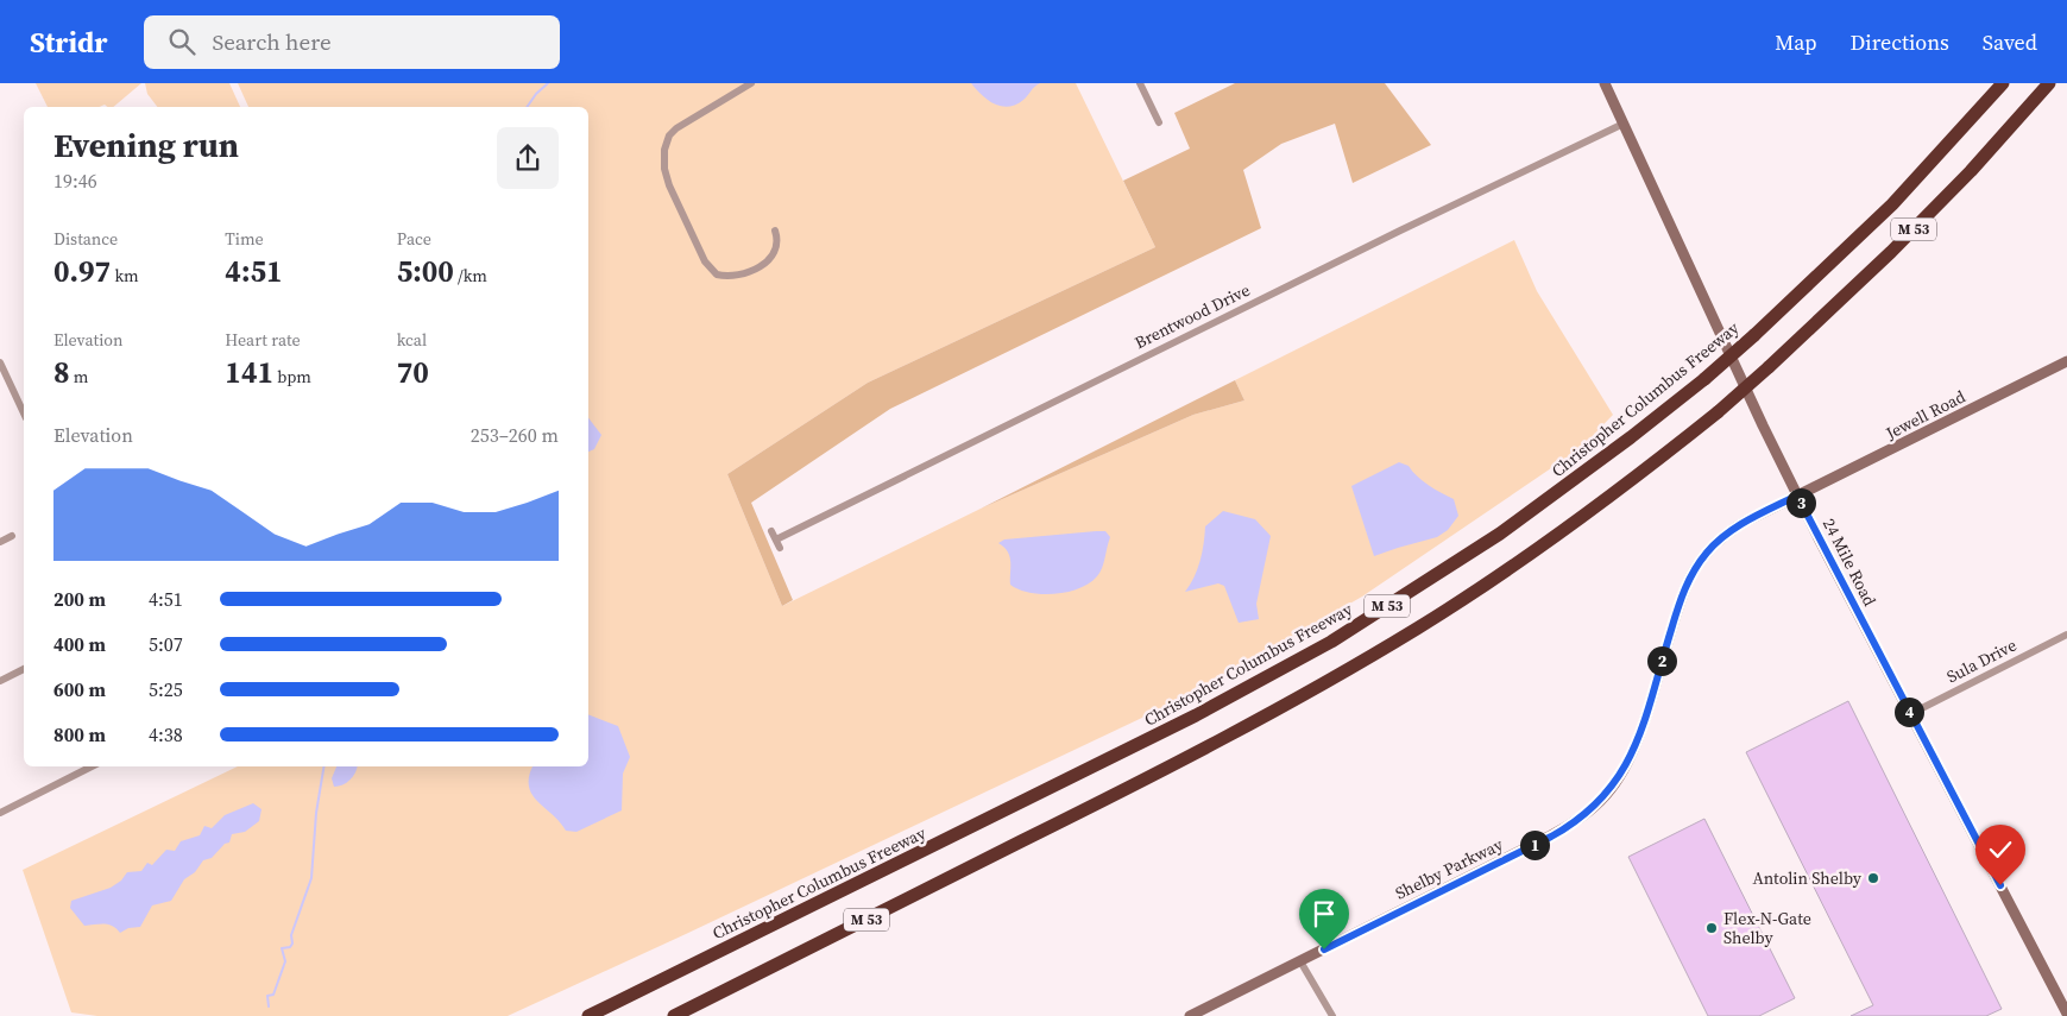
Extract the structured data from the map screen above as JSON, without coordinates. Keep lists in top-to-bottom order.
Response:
{
  "streets": {
    "highway": ["M 53", "Christopher Columbus Freeway"],
    "street": [
      "Brentwood Drive",
      "Jewell Road",
      "24 Mile Road",
      "Sula Drive",
      "Shelby Parkway"
    ]
  },
  "crossings": [
    ["Brentwood Drive", "24 Mile Road"],
    ["Jewell Road", "24 Mile Road"],
    ["Jewell Road", "Shelby Parkway"],
    ["24 Mile Road", "Sula Drive"],
    ["24 Mile Road", "Shelby Parkway"]
  ],
  "places": ["Antolin Shelby", "Flex-N-Gate Shelby"],
  "page": {
    "header": "Stridr",
    "search": "Search here",
    "nav": ["Map", "Directions", "Saved"],
    "heading": ["Evening run", "19:46"],
    "stats": [
      ["Distance", "0.97 km"],
      ["Time", "4:51"],
      ["Pace", "5:00 /km"],
      ["Elevation", "8 m"],
      ["Heart rate", "141 bpm"],
      ["kcal", "70"]
    ],
    "chart": ["Elevation", "253–260 m"],
    "pins": [
      "3",
      "2",
      "4",
      "1"
    ],
    "list": [
      {
        "name": "200 m",
        "note": "4:51"
      },
      {
        "name": "400 m",
        "note": "5:07"
      },
      {
        "name": "600 m",
        "note": "5:25"
      },
      {
        "name": "800 m",
        "note": "4:38"
      }
    ]
  }
}
